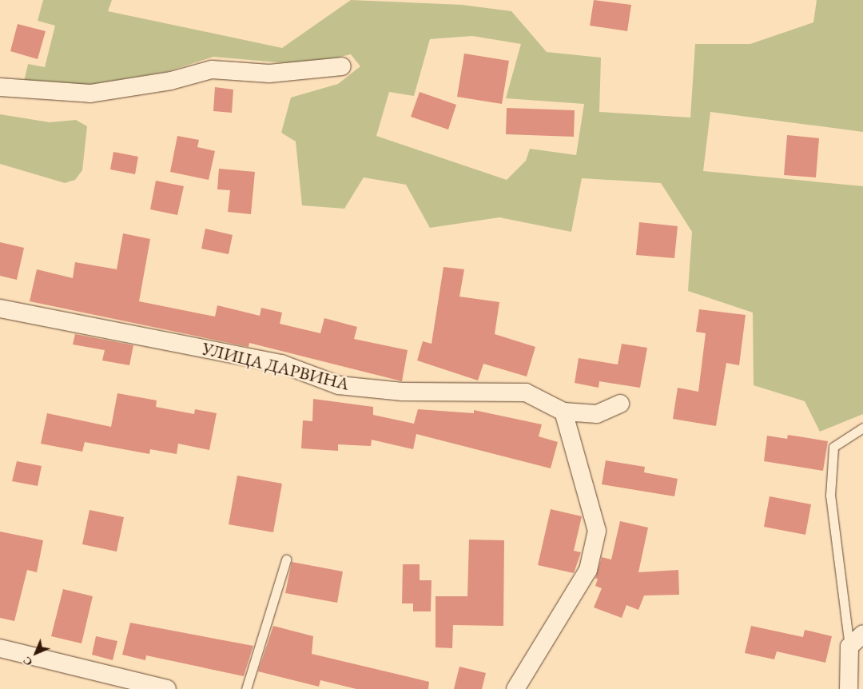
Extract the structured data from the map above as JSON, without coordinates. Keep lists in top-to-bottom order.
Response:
{
  "streets": {
    "street": ["УЛИЦА ДАРВИНА"]
  },
  "north": "bottom left"
}
